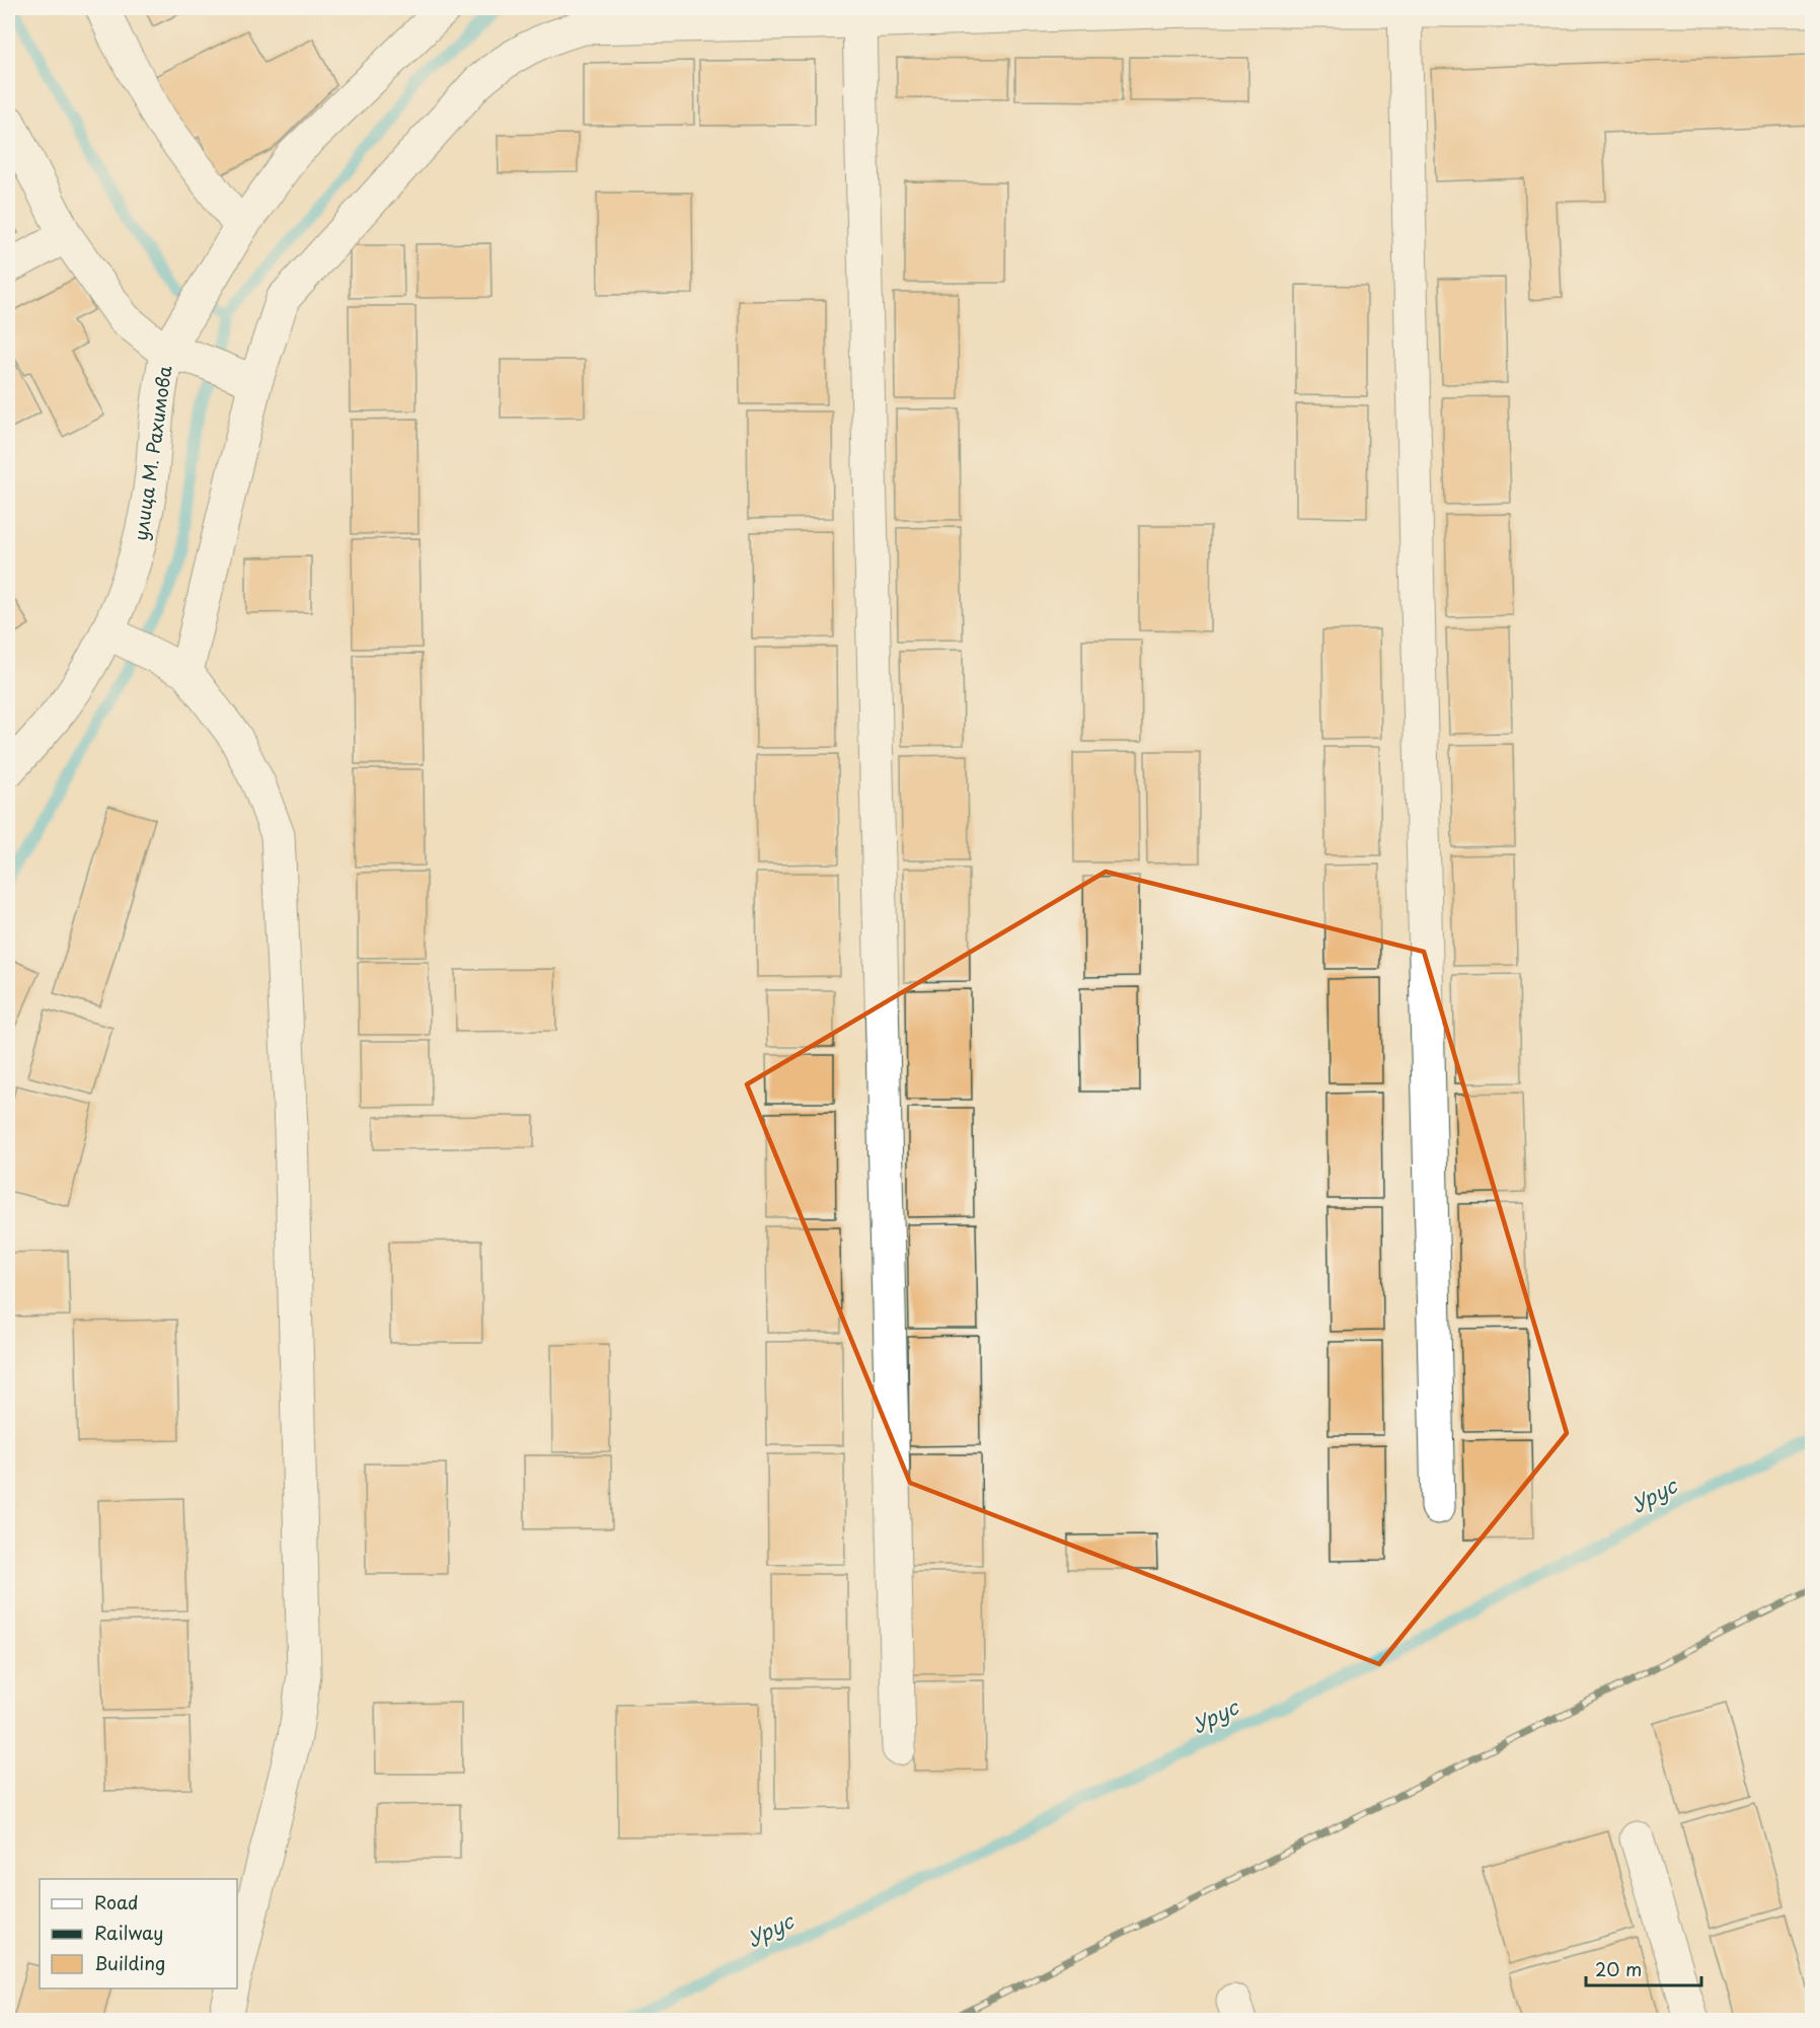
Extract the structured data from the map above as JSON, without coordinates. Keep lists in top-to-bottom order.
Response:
{
  "streets": {
    "street": ["улица М. Рахимова"]
  },
  "water": ["Урус"],
  "legend": ["Road", "Railway", "Building"],
  "scale_bar": "20 m"
}
